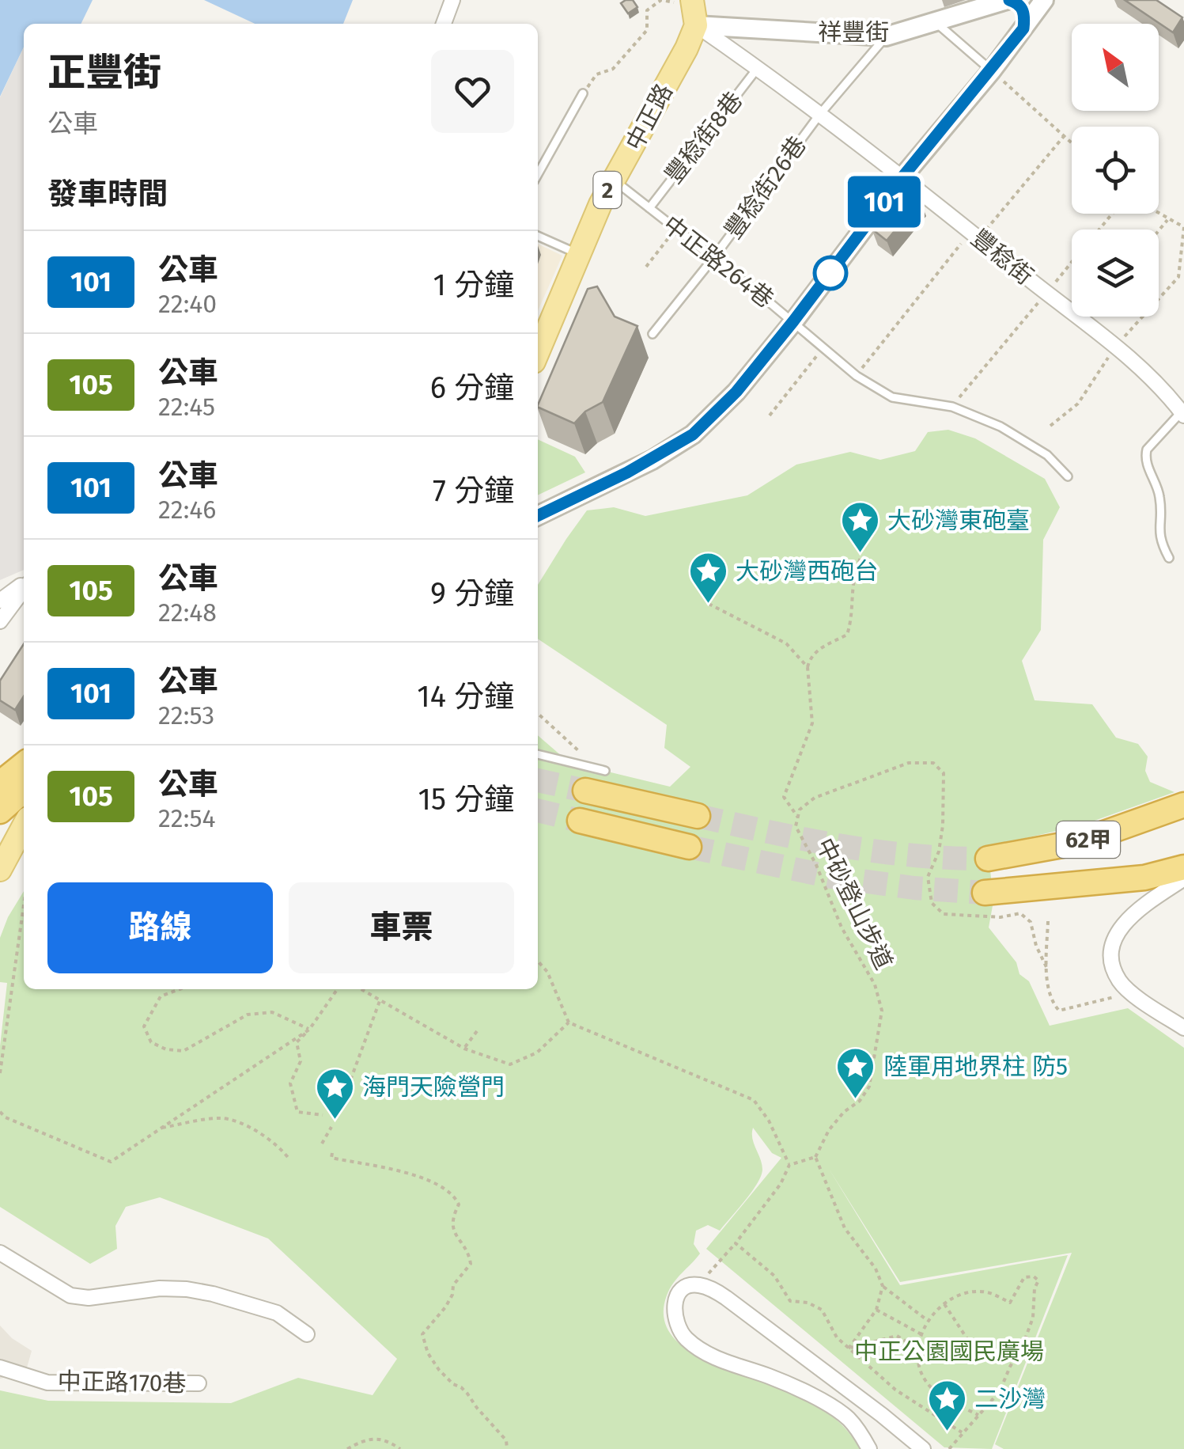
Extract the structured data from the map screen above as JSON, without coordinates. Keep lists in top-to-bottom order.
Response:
{
  "streets": {
    "highway": ["62甲"],
    "main road": ["中正路", "2"],
    "street": ["祥豐街", "豐稔街", "中正路170巷"],
    "lane": ["豐稔街8巷", "豐稔街26巷", "中正路264巷"],
    "path": ["中砂登山步道"]
  },
  "crossings": [
    ["祥豐街", "中正路"],
    ["祥豐街", "豐稔街26巷"],
    ["祥豐街", "豐稔街"],
    ["中正路", "豐稔街"],
    ["中正路", "中正路264巷"],
    ["豐稔街8巷", "豐稔街"],
    ["豐稔街8巷", "中正路264巷"],
    ["豐稔街26巷", "豐稔街"],
    ["豐稔街26巷", "中正路264巷"]
  ],
  "parks": ["中正公園國民廣場"],
  "places": {
    "place": [
      "大砂灣東砲臺",
      "大砂灣西砲台",
      "陸軍用地界柱 防5",
      "海門天險營門",
      "二沙灣"
    ]
  },
  "lines": ["bus line 101"],
  "north": "top left",
  "page": {
    "on_map": "101",
    "heading": [
      ["正豐街", "公車"],
      "發車時間"
    ],
    "list": [
      {
        "mark": "101",
        "name": "公車",
        "note": "22:40",
        "value": "1 分鐘"
      },
      {
        "mark": "105",
        "name": "公車",
        "note": "22:45",
        "value": "6 分鐘"
      },
      {
        "mark": "101",
        "name": "公車",
        "note": "22:46",
        "value": "7 分鐘"
      },
      {
        "mark": "105",
        "name": "公車",
        "note": "22:48",
        "value": "9 分鐘"
      },
      {
        "mark": "101",
        "name": "公車",
        "note": "22:53",
        "value": "14 分鐘"
      },
      {
        "mark": "105",
        "name": "公車",
        "note": "22:54",
        "value": "15 分鐘"
      }
    ],
    "buttons": ["路線", "車票"]
  }
}
